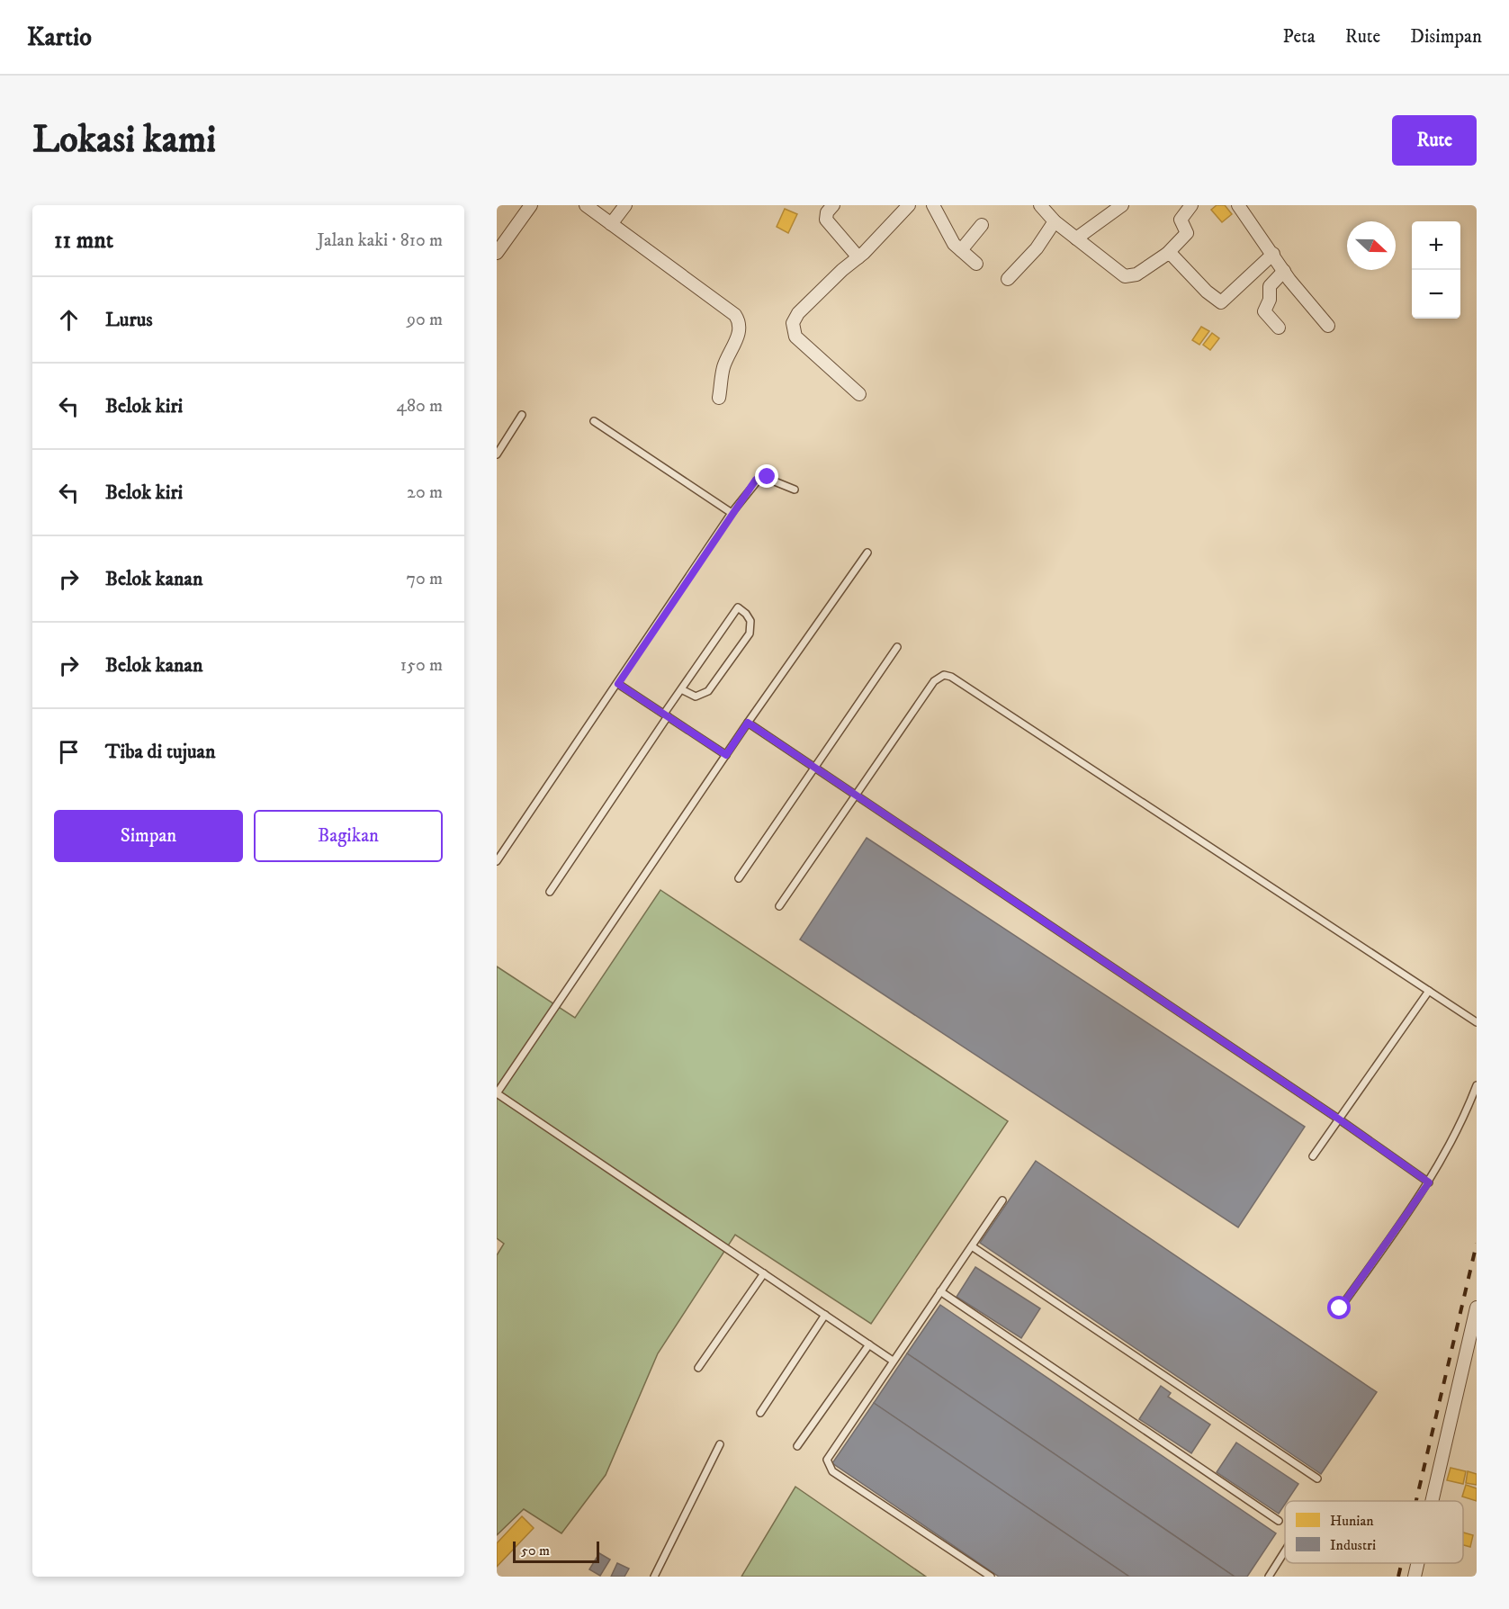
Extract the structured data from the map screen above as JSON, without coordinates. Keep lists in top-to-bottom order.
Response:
{
  "legend": ["Hunian", "Industri"],
  "scale_bar": "50 m",
  "north": "right",
  "page": {
    "header": "Kartio",
    "nav": ["Peta", "Rute", "Disimpan"],
    "buttons": [
      "Rute",
      ["Simpan", "Bagikan"]
    ],
    "title": "Lokasi kami",
    "heading": ["11 mnt", "Jalan kaki · 810 m"],
    "map_buttons": ["+", "−"],
    "list": [
      ["Lurus", "90 m"],
      ["Belok kiri", "480 m"],
      ["Belok kiri", "20 m"],
      ["Belok kanan", "70 m"],
      ["Belok kanan", "150 m"],
      "Tiba di tujuan"
    ],
    "scale": "50 m"
  }
}
